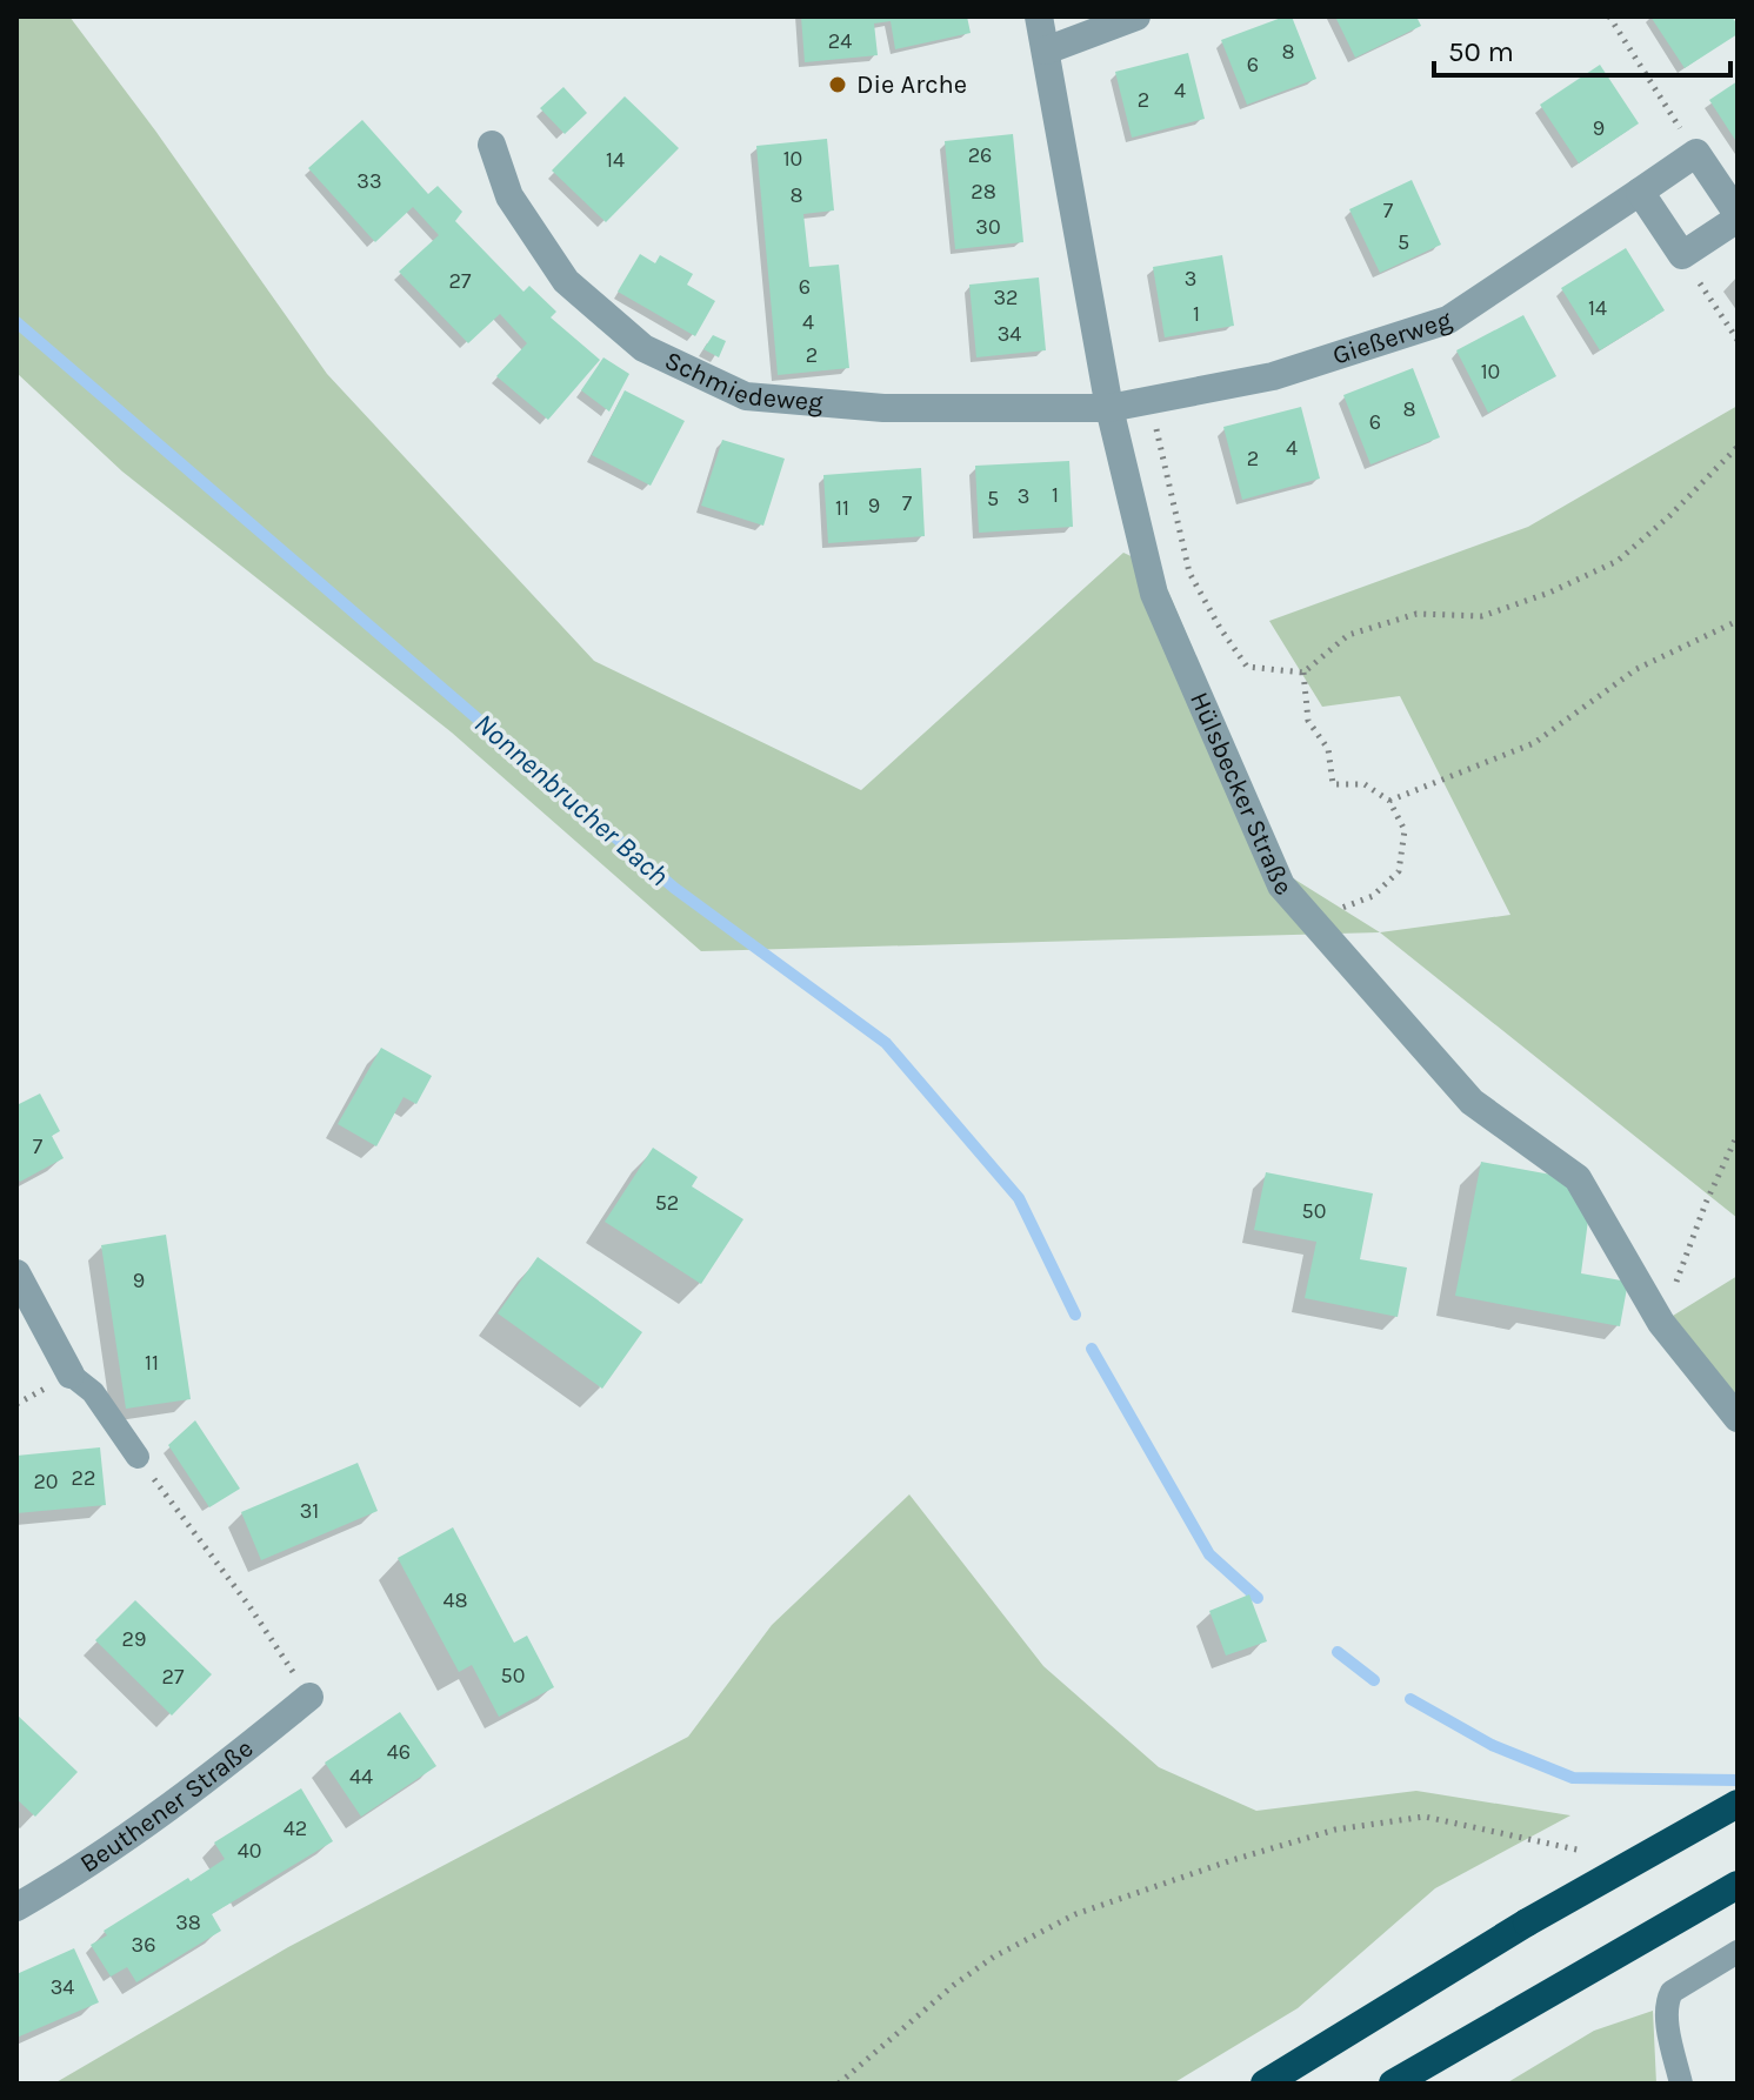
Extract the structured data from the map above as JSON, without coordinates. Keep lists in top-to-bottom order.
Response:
{
  "streets": {
    "street": [
      "Gießerweg",
      "Schmiedeweg",
      "Hülsbecker Straße",
      "Beuthener Straße"
    ]
  },
  "crossings": [
    ["Gießerweg", "Schmiedeweg"],
    ["Gießerweg", "Hülsbecker Straße"],
    ["Schmiedeweg", "Hülsbecker Straße"]
  ],
  "water": ["Nonnenbrucher Bach"],
  "places": ["Die Arche"],
  "house_numbers": [
    "24",
    "8",
    "6",
    "4",
    "2",
    "9",
    "26",
    "10",
    "14",
    "33",
    "28",
    "8",
    "7",
    "30",
    "5",
    "3",
    "27",
    "6",
    "32",
    "14",
    "1",
    "4",
    "34",
    "2",
    "10",
    "8",
    "6",
    "4",
    "2",
    "1",
    "3",
    "5",
    "7",
    "9",
    "11",
    "7",
    "52",
    "50",
    "9",
    "11",
    "22",
    "20",
    "31",
    "48",
    "29",
    "50",
    "27",
    "46",
    "44",
    "42",
    "40",
    "38",
    "36",
    "34"
  ],
  "scale_bar": "50 m"
}
